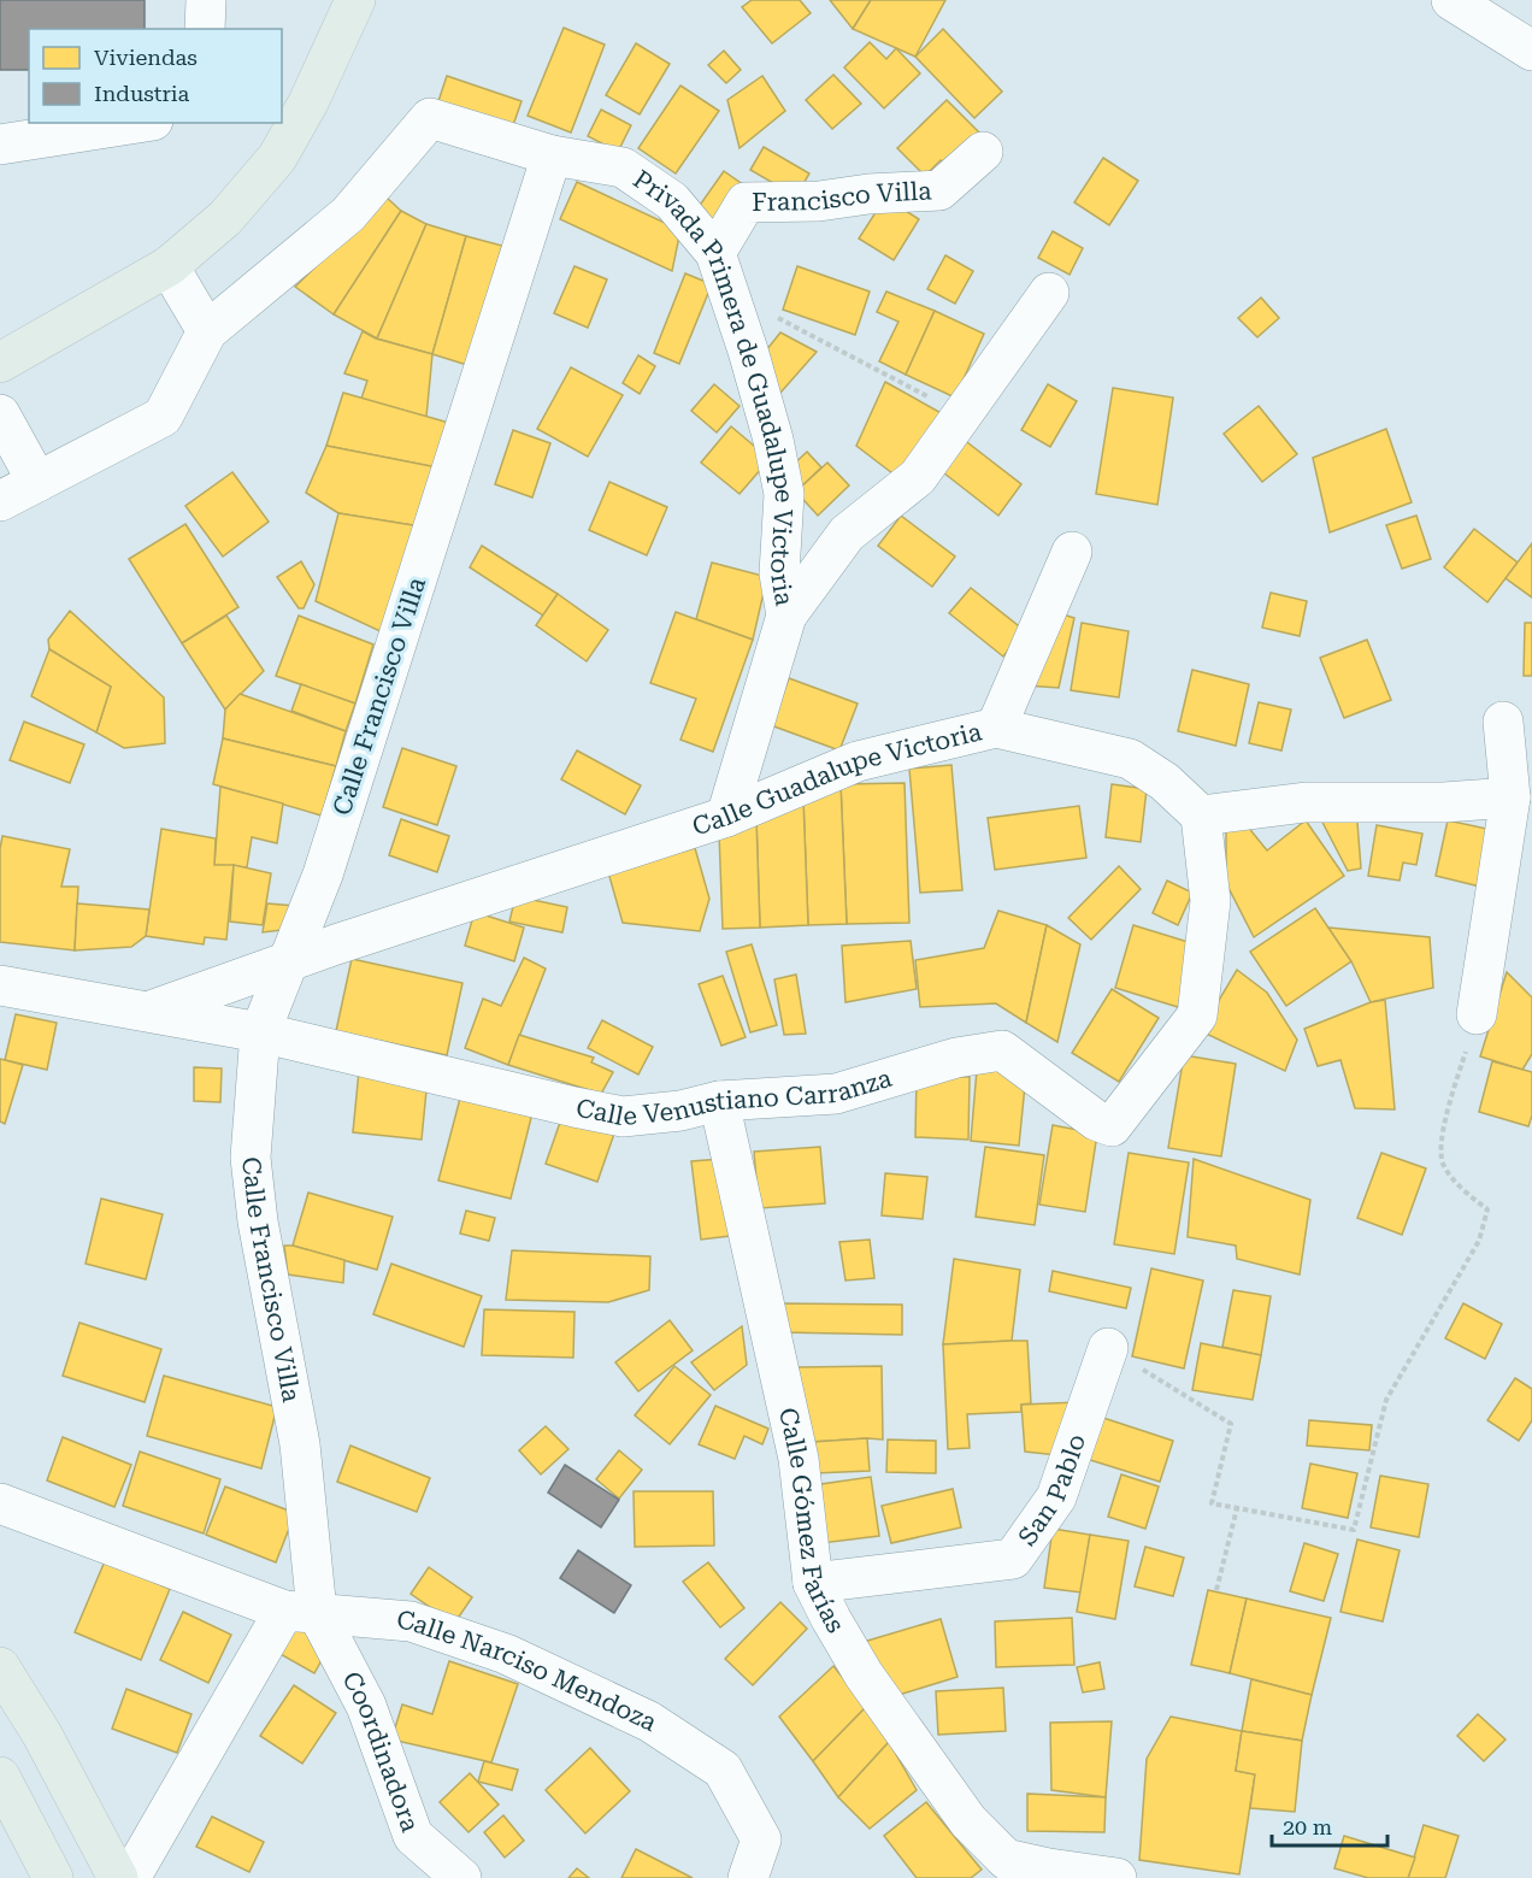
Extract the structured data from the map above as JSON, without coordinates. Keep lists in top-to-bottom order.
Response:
{
  "streets": {
    "street": [
      "Francisco Villa",
      "Privada Primera de Guadalupe Victoria",
      "Calle Francisco Villa",
      "Calle Guadalupe Victoria",
      "Calle Venustiano Carranza",
      "San Pablo",
      "Calle Gómez Farías",
      "Calle Narciso Mendoza",
      "Coordinadora"
    ]
  },
  "crossings": [
    ["Francisco Villa", "Privada Primera de Guadalupe Victoria"],
    ["Privada Primera de Guadalupe Victoria", "Calle Francisco Villa"],
    ["Privada Primera de Guadalupe Victoria", "Calle Guadalupe Victoria"],
    ["Calle Francisco Villa", "Calle Guadalupe Victoria"],
    ["Calle Francisco Villa", "Calle Venustiano Carranza"],
    ["Calle Francisco Villa", "Calle Narciso Mendoza"],
    ["Calle Francisco Villa", "Coordinadora"],
    ["Calle Guadalupe Victoria", "Calle Venustiano Carranza"],
    ["Calle Venustiano Carranza", "Calle Gómez Farías"],
    ["San Pablo", "Calle Gómez Farías"],
    ["Calle Narciso Mendoza", "Coordinadora"]
  ],
  "legend": ["Viviendas", "Industria"],
  "scale_bar": "20 m"
}
